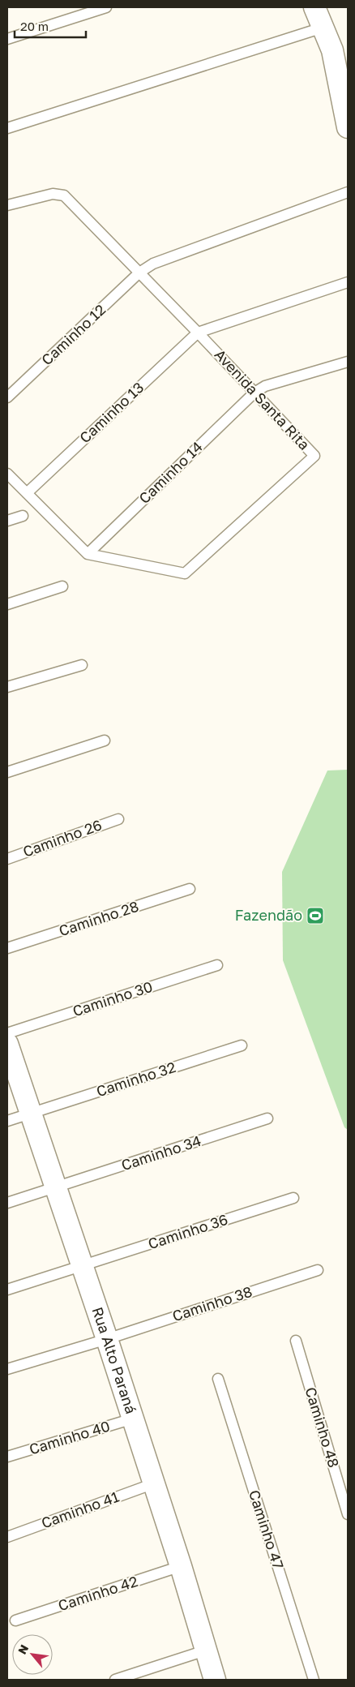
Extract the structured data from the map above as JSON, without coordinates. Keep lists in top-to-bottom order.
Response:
{
  "streets": {
    "street": ["Rua Alto Paraná"],
    "lane": [
      "Caminho 12",
      "Avenida Santa Rita",
      "Caminho 13",
      "Caminho 14",
      "Caminho 26",
      "Caminho 28",
      "Caminho 30",
      "Caminho 32",
      "Caminho 34",
      "Caminho 36",
      "Caminho 38",
      "Caminho 48",
      "Caminho 40",
      "Caminho 41",
      "Caminho 47",
      "Caminho 42"
    ]
  },
  "crossings": [
    ["Caminho 12", "Avenida Santa Rita"],
    ["Avenida Santa Rita", "Caminho 13"],
    ["Avenida Santa Rita", "Caminho 14"],
    ["Caminho 32", "Rua Alto Paraná"],
    ["Caminho 34", "Rua Alto Paraná"],
    ["Caminho 36", "Rua Alto Paraná"],
    ["Caminho 38", "Rua Alto Paraná"],
    ["Rua Alto Paraná", "Caminho 40"],
    ["Rua Alto Paraná", "Caminho 41"],
    ["Rua Alto Paraná", "Caminho 42"]
  ],
  "places": {
    "sports": ["Fazendão"]
  },
  "scale_bar": "20 m",
  "north": "top left"
}
